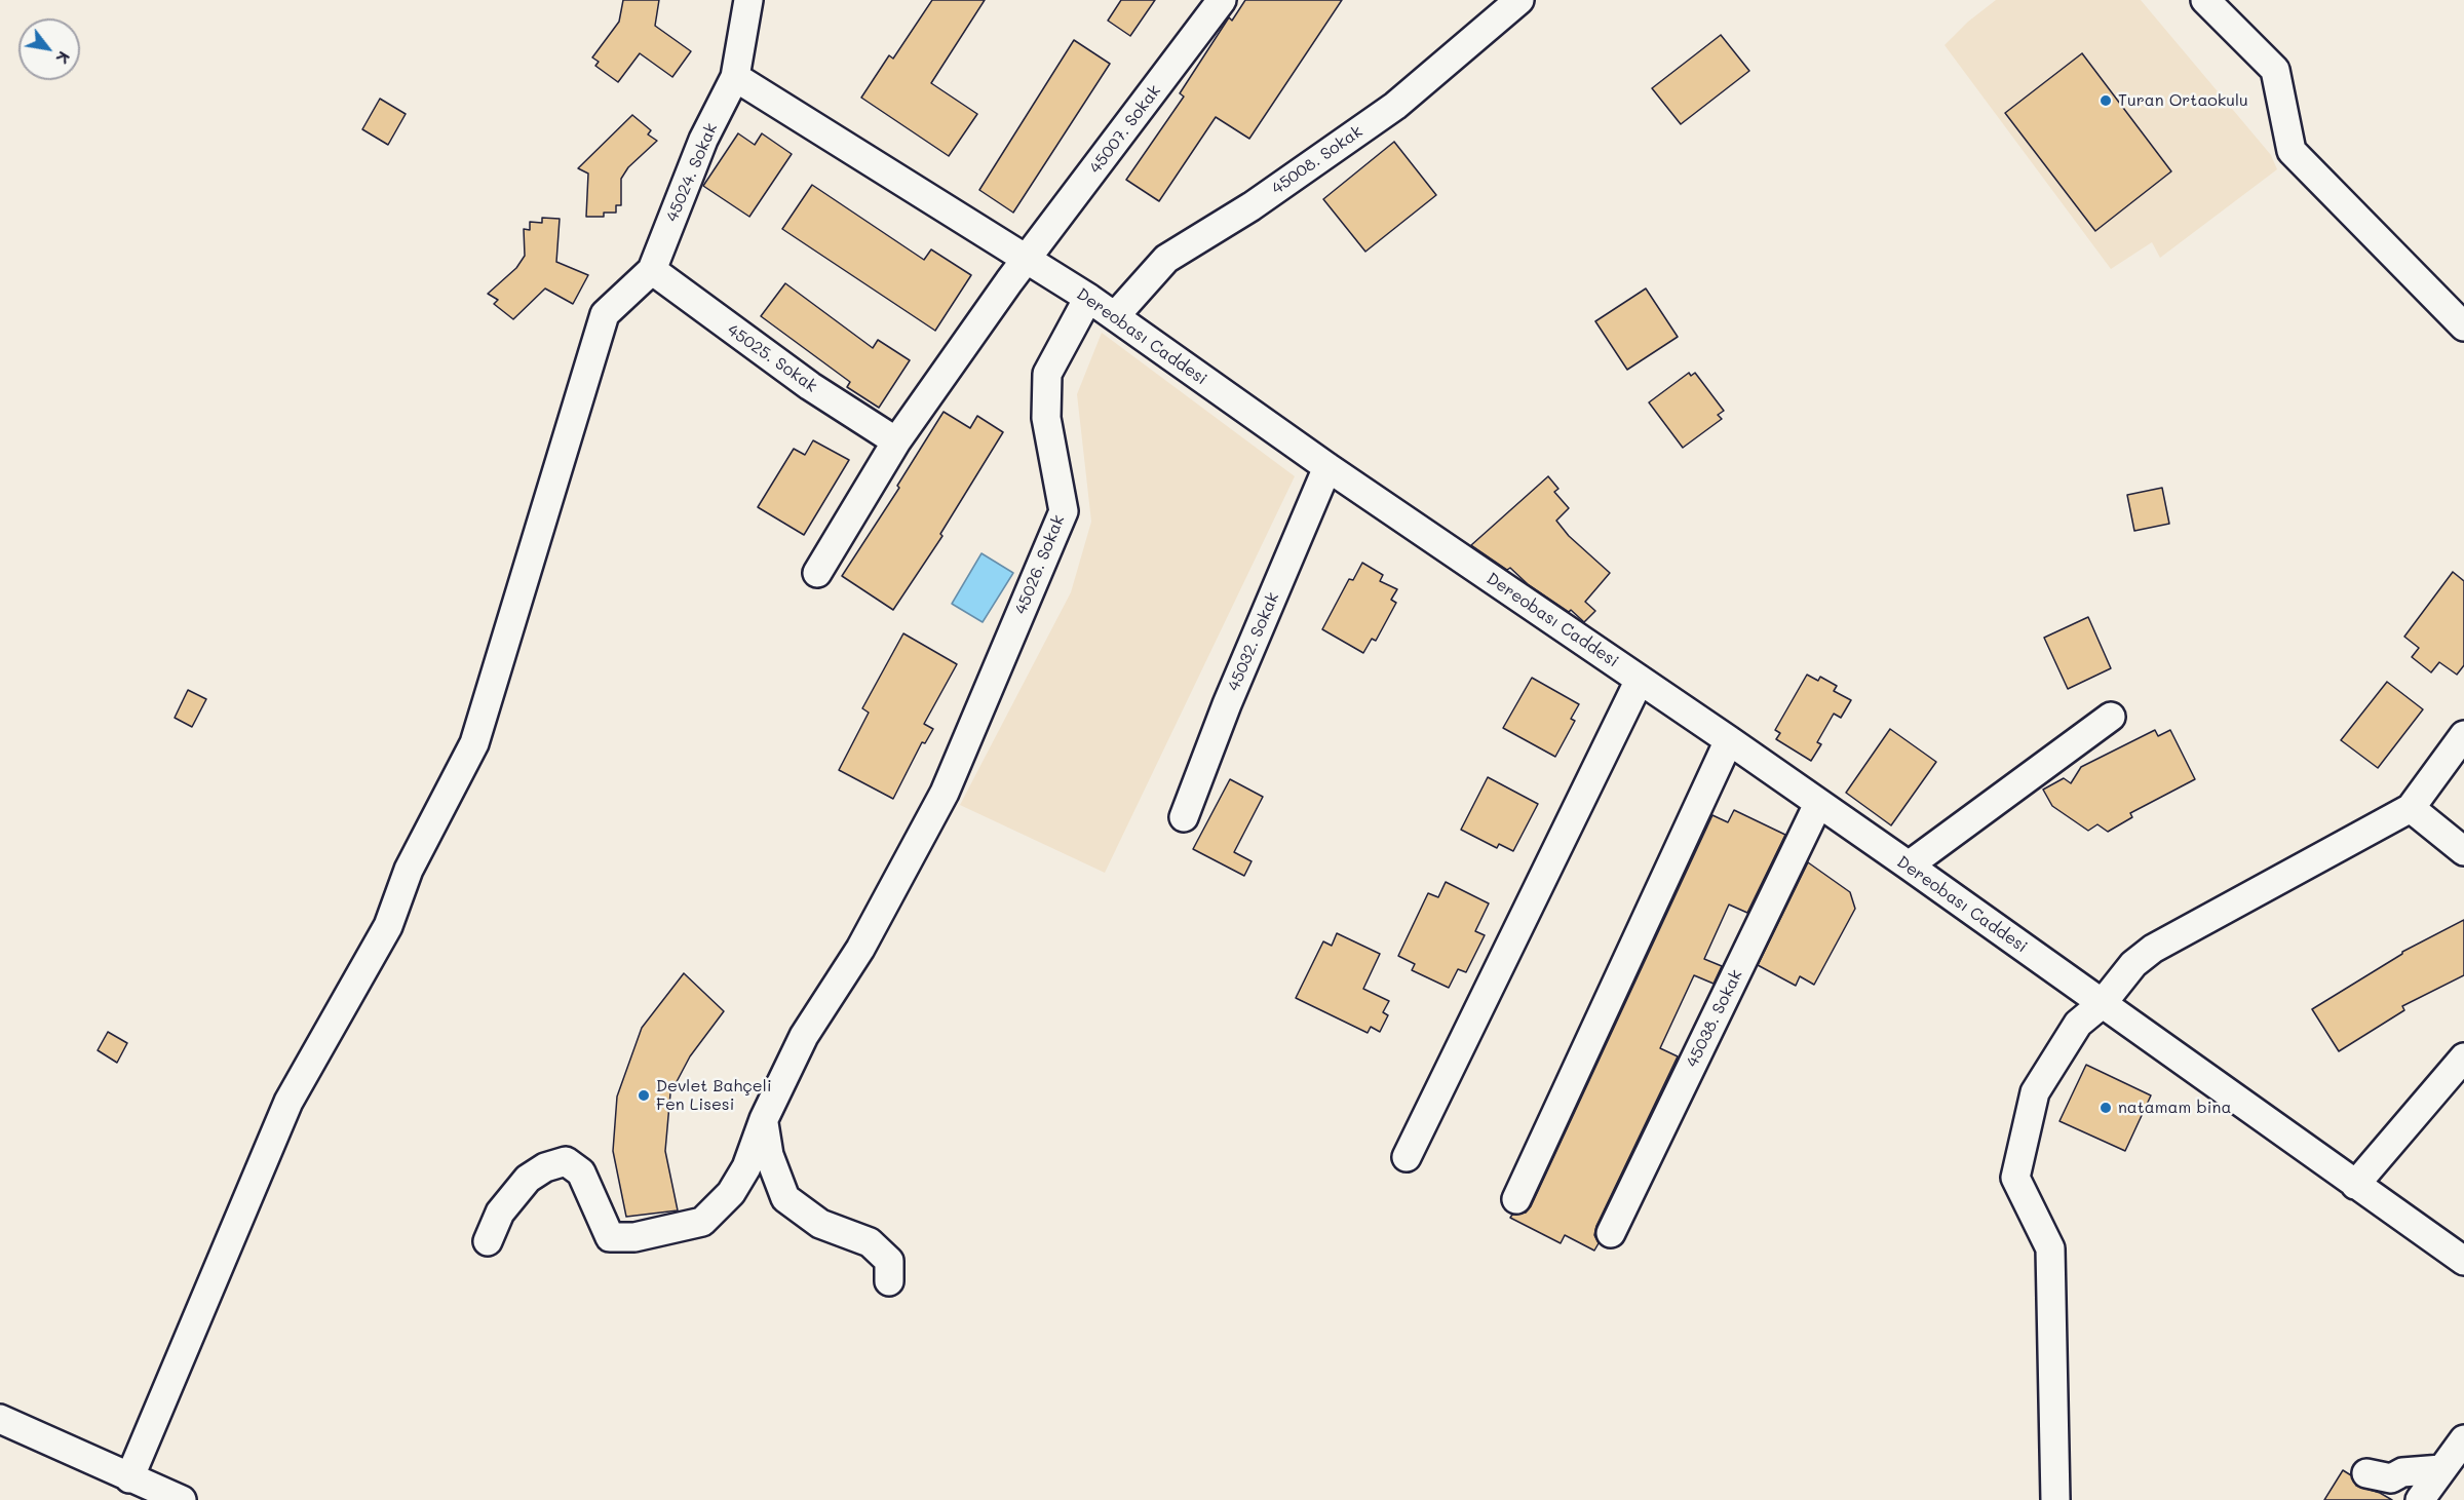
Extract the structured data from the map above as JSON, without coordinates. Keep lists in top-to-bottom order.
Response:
{
  "streets": {
    "street": [
      "45007. Sokak",
      "45008. Sokak",
      "45024. Sokak",
      "Dereobası Caddesi",
      "45025. Sokak",
      "45026. Sokak",
      "45032. Sokak",
      "45038. Sokak"
    ]
  },
  "crossings": [
    ["45007. Sokak", "Dereobası Caddesi"],
    ["45008. Sokak", "Dereobası Caddesi"],
    ["45024. Sokak", "Dereobası Caddesi"],
    ["45024. Sokak", "45025. Sokak"],
    ["Dereobası Caddesi", "45026. Sokak"],
    ["Dereobası Caddesi", "45032. Sokak"],
    ["Dereobası Caddesi", "45038. Sokak"]
  ],
  "places": ["Turan Ortaokulu", "Devlet Bahçeli Fen Lisesi", "natamam bina"],
  "north": "bottom right"
}
